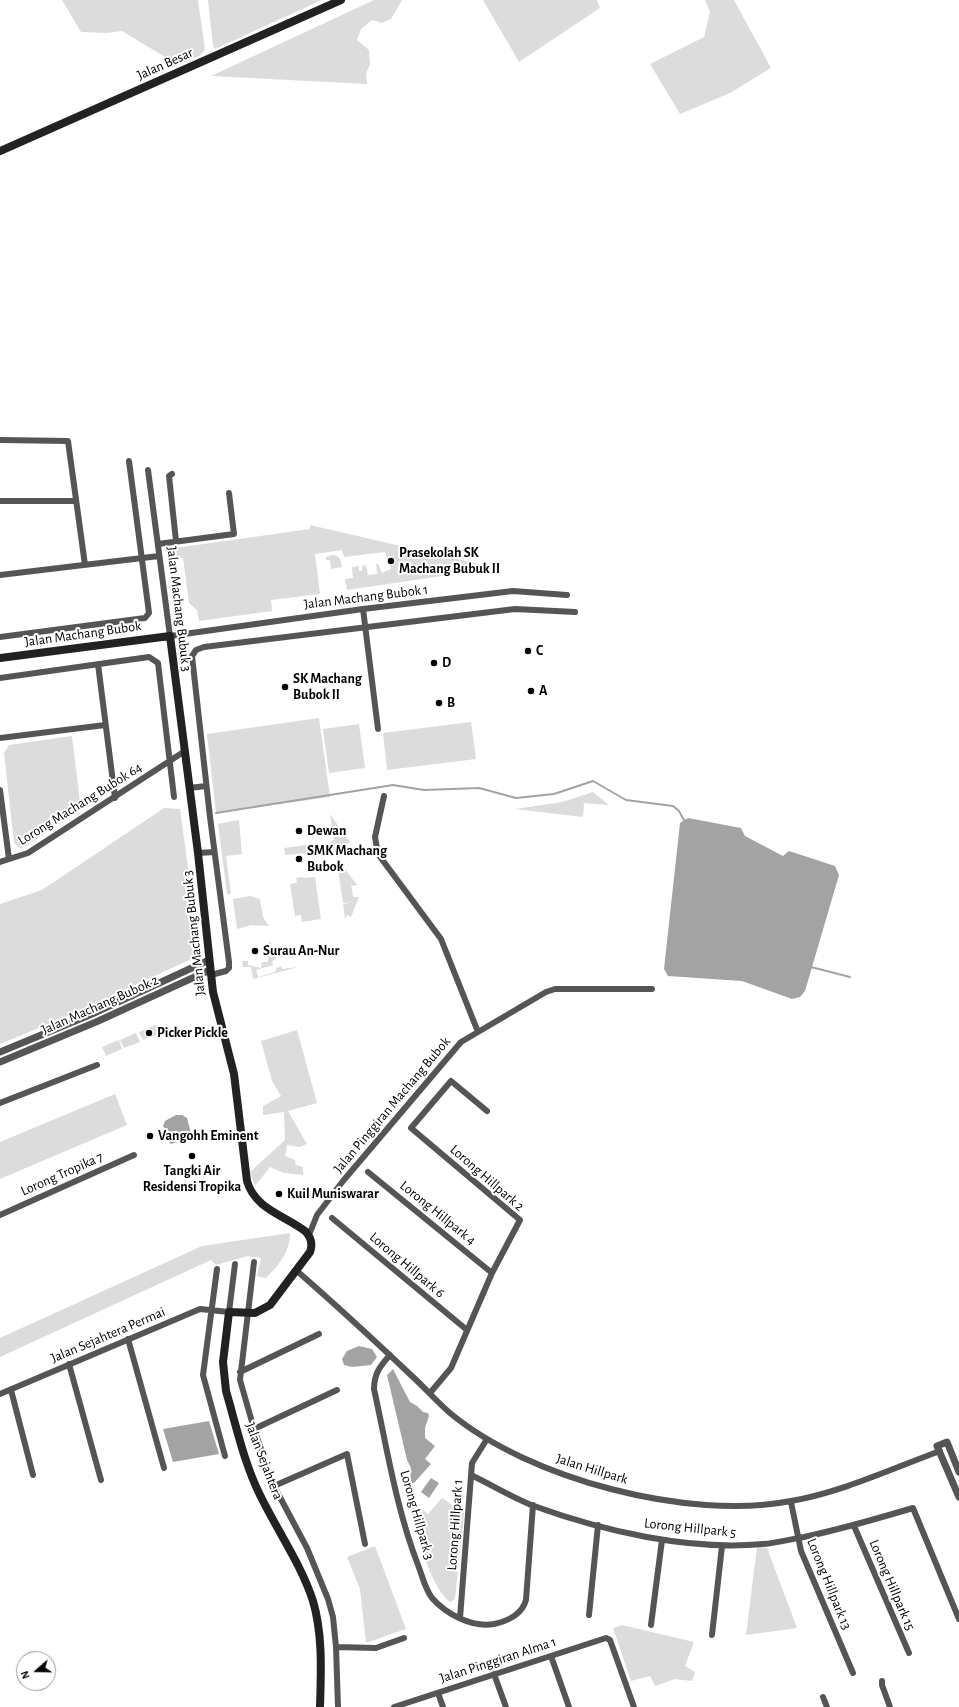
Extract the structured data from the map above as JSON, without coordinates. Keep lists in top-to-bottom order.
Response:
{
  "streets": {
    "main road": [
      "Jalan Besar",
      "Jalan Machang Bubuk 3",
      "Jalan Machang Bubok",
      "Jalan Sejahtera"
    ],
    "street": [
      "Jalan Machang Bubok 1",
      "Lorong Machang Bubok 64",
      "Jalan Machang Bubok 2",
      "Jalan Pinggiran Machang Bubok",
      "Lorong Tropika 7",
      "Lorong Hillpark 2",
      "Lorong Hillpark 4",
      "Lorong Hillpark 6",
      "Jalan Sejahtera Permai",
      "Jalan Hillpark",
      "Lorong Hillpark 3",
      "Lorong Hillpark 1",
      "Lorong Hillpark 5",
      "Lorong Hillpark 13",
      "Lorong Hillpark 15",
      "Jalan Pinggiran Alma 1"
    ]
  },
  "crossings": [
    ["Jalan Machang Bubok 1", "Jalan Machang Bubuk 3"],
    ["Jalan Machang Bubok 1", "Jalan Machang Bubok"],
    ["Jalan Machang Bubuk 3", "Jalan Machang Bubok"],
    ["Jalan Machang Bubuk 3", "Lorong Machang Bubok 64"],
    ["Jalan Machang Bubuk 3", "Jalan Machang Bubok 2"],
    ["Jalan Machang Bubuk 3", "Jalan Pinggiran Machang Bubok"],
    ["Lorong Hillpark 2", "Lorong Hillpark 4"],
    ["Lorong Hillpark 2", "Lorong Hillpark 6"],
    ["Lorong Hillpark 2", "Jalan Hillpark"],
    ["Jalan Sejahtera Permai", "Jalan Sejahtera"],
    ["Jalan Hillpark", "Lorong Hillpark 3"],
    ["Jalan Hillpark", "Lorong Hillpark 1"],
    ["Jalan Hillpark", "Lorong Hillpark 13"],
    ["Lorong Hillpark 3", "Lorong Hillpark 1"],
    ["Lorong Hillpark 3", "Lorong Hillpark 5"],
    ["Lorong Hillpark 1", "Lorong Hillpark 5"],
    ["Lorong Hillpark 5", "Lorong Hillpark 13"],
    ["Lorong Hillpark 5", "Lorong Hillpark 15"]
  ],
  "places": [
    "Prasekolah SK Machang Bubuk II",
    "C",
    "D",
    "SK Machang Bubok II",
    "A",
    "B",
    "Dewan",
    "SMK Machang Bubok",
    "Surau An-Nur",
    "Picker Pickle",
    "Vangohh Eminent",
    "Tangki Air Residensi Tropika",
    "Kuil Muniswarar"
  ],
  "north": "left"
}
